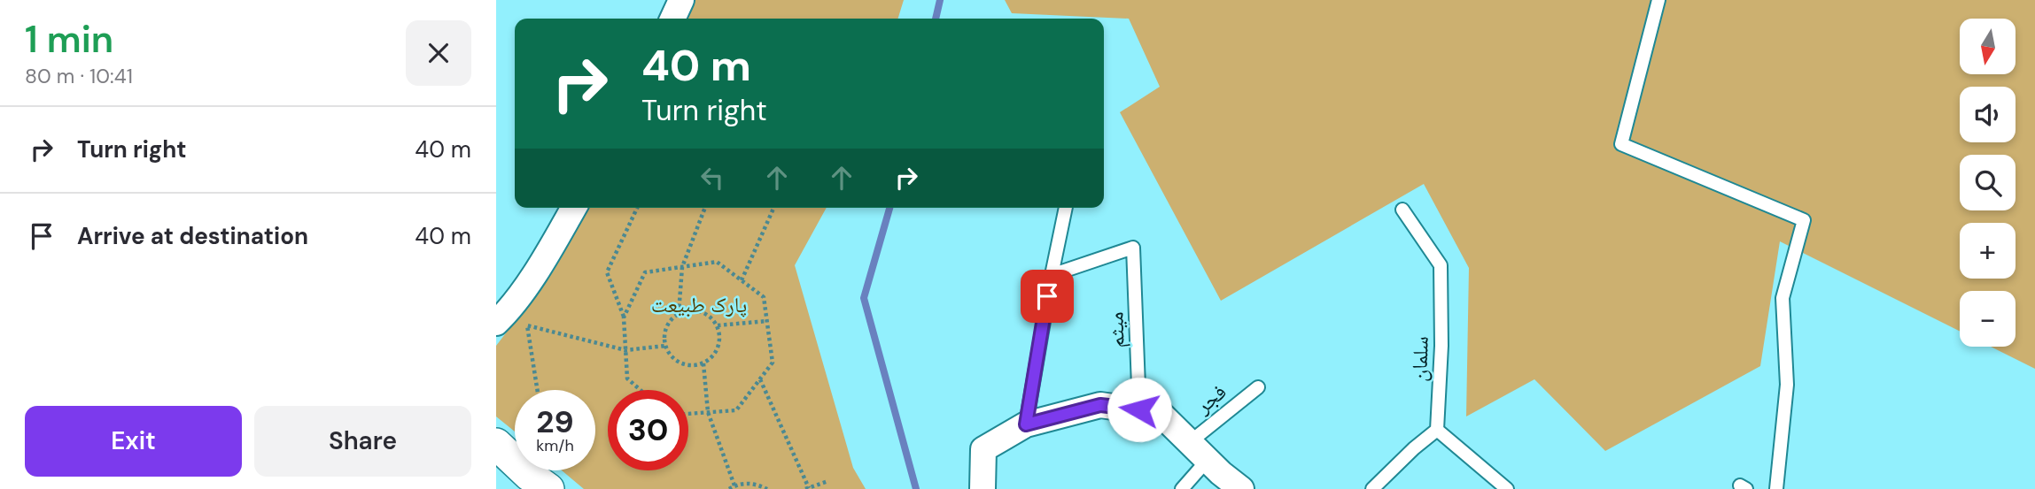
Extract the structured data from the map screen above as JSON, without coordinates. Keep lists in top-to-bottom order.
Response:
{
  "streets": {
    "lane": ["میثم", "سلمان", "فجر"]
  },
  "parks": ["پارک طبیعت"],
  "north": "bottom",
  "page": {
    "heading": ["1 min", "80 m · 10:41"],
    "map_buttons": ["+", "−"],
    "turn": ["40 m", "Turn right"],
    "list": [
      {
        "name": "Turn right",
        "value": "40 m"
      },
      {
        "name": "Arrive at destination",
        "value": "40 m"
      }
    ],
    "speed": "29 km/h",
    "limit": "30",
    "buttons": ["Exit", "Share"]
  }
}
